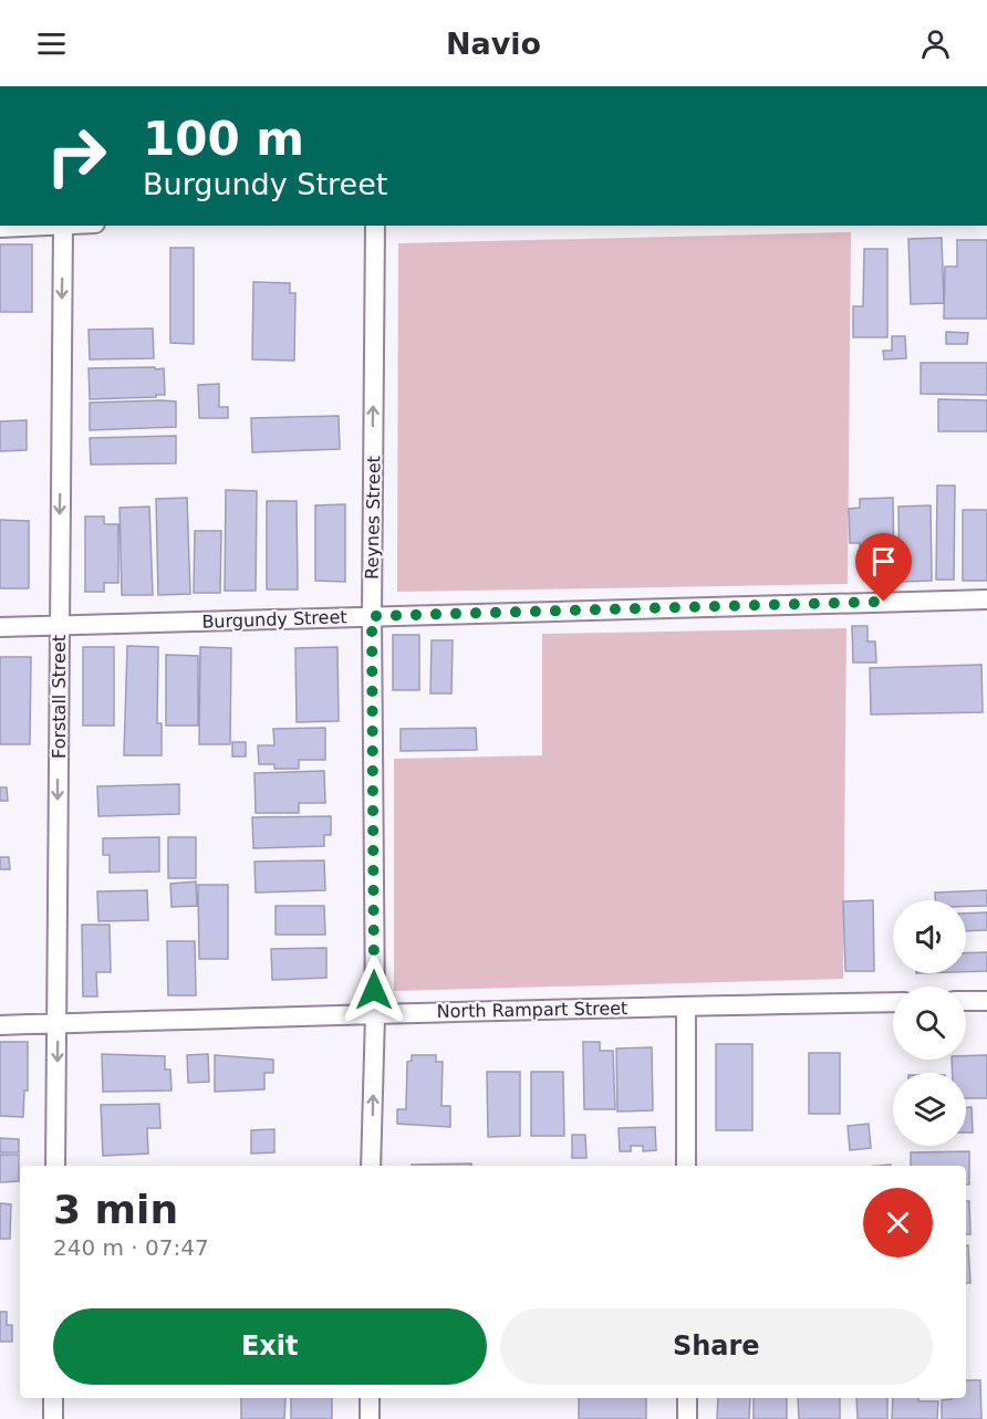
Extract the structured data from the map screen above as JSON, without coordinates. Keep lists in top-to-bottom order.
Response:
{
  "streets": {
    "street": [
      "Reynes Street",
      "Burgundy Street",
      "Forstall Street",
      "North Rampart Street"
    ]
  },
  "crossings": [
    ["Reynes Street", "Burgundy Street"],
    ["Reynes Street", "North Rampart Street"],
    ["Burgundy Street", "Forstall Street"],
    ["Forstall Street", "North Rampart Street"]
  ],
  "one_way": ["Reynes Street", "Forstall Street"],
  "page": {
    "header": "Navio",
    "turn": ["100 m", "Burgundy Street"],
    "heading": ["3 min", "240 m · 07:47"],
    "buttons": ["Exit", "Share"]
  }
}
